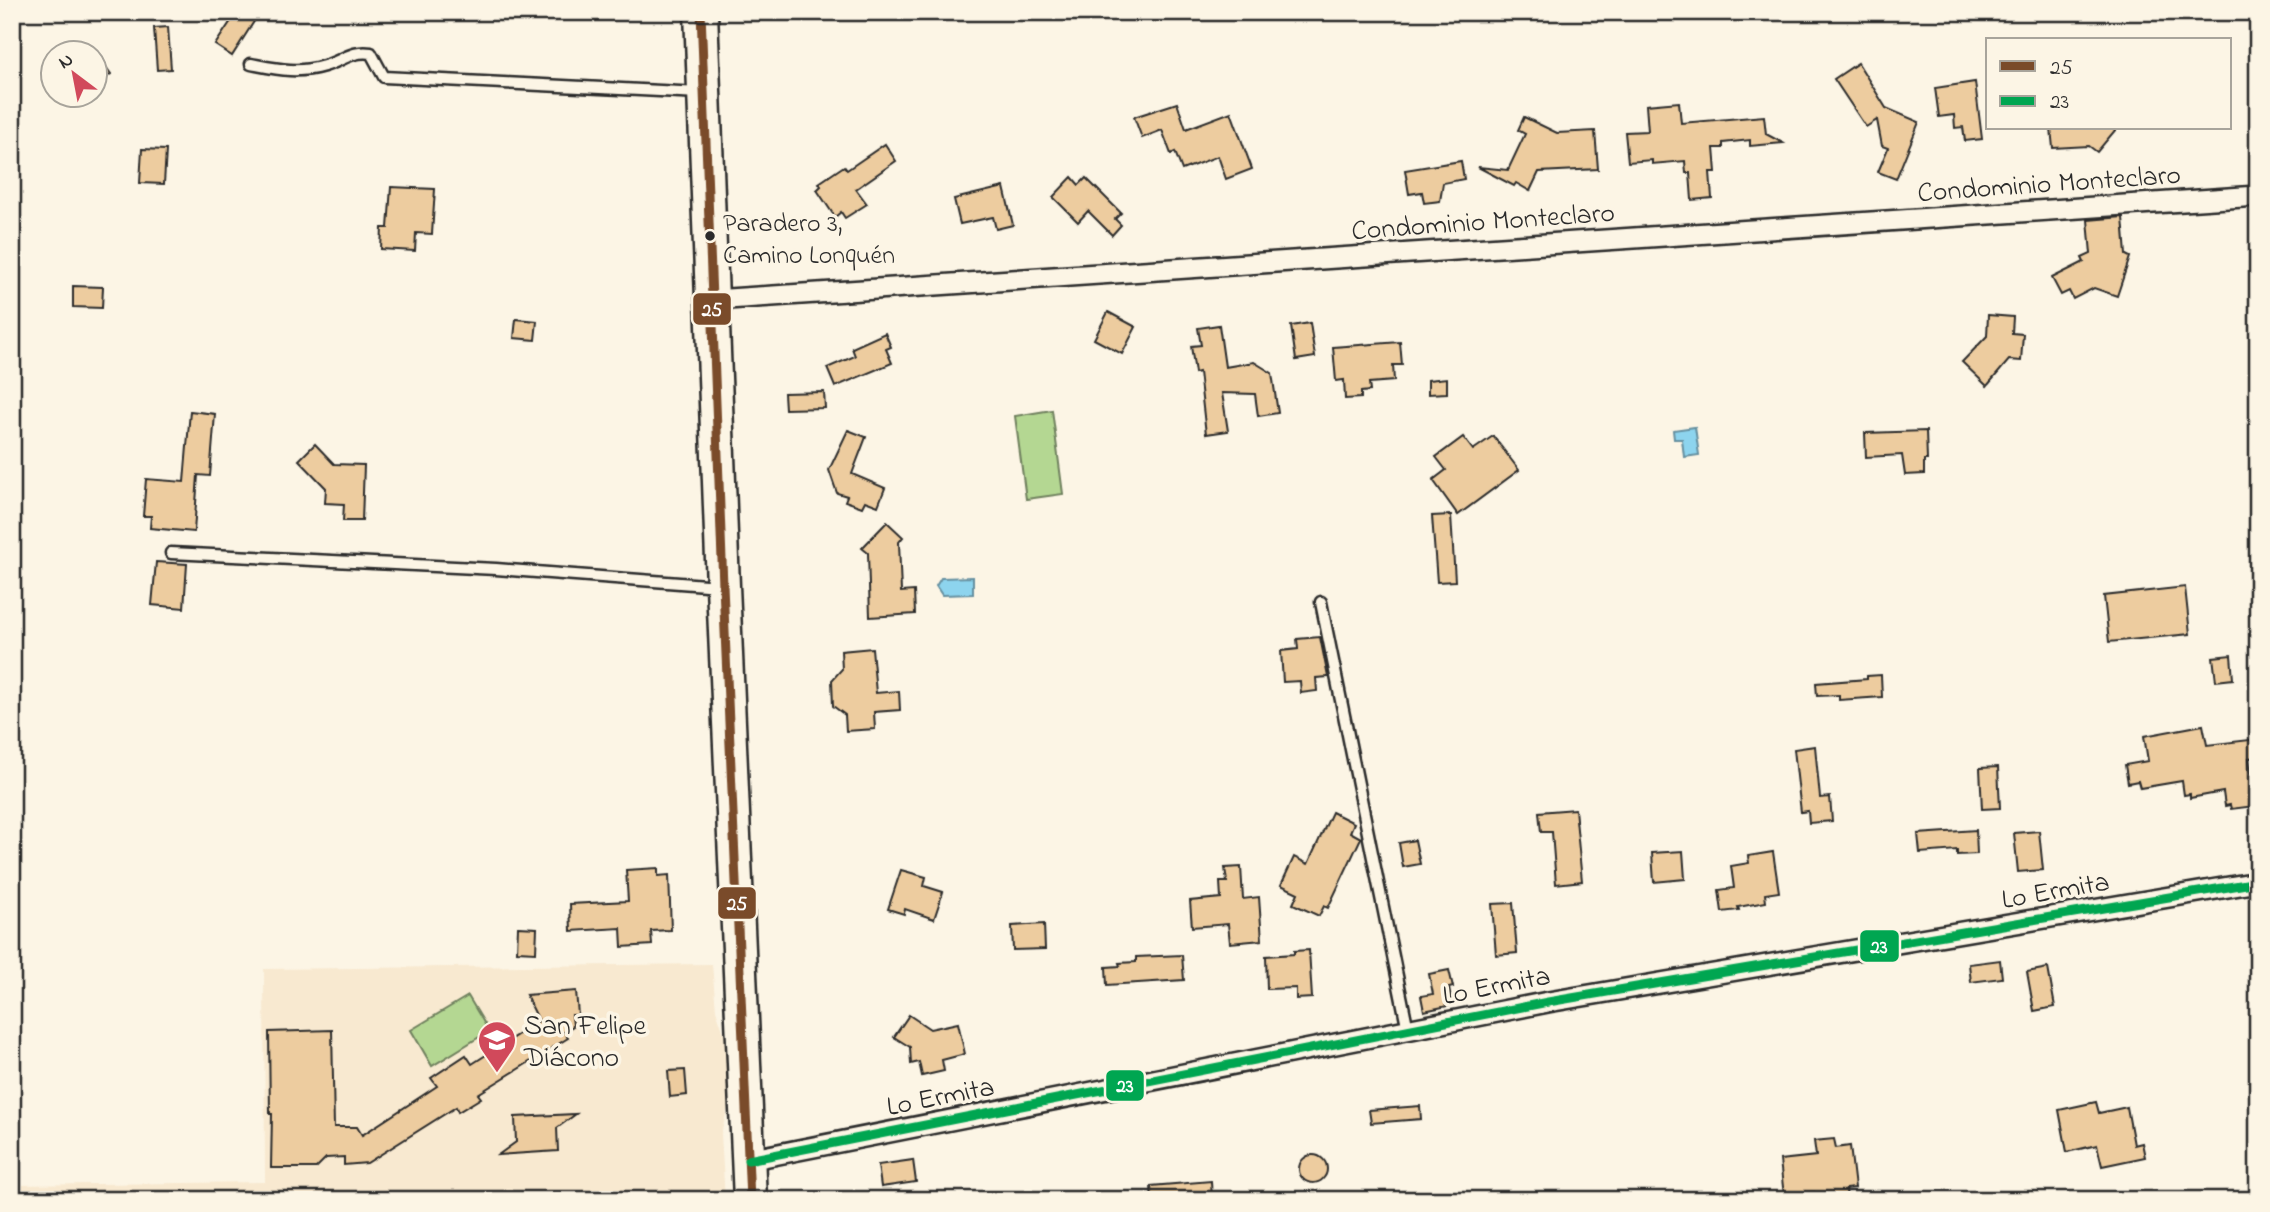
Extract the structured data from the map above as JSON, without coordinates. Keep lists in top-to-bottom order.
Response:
{
  "streets": {
    "street": ["Condominio Monteclaro", "Lo Ermita"]
  },
  "places": {
    "other": ["Paradero 3, Camino Lonquén"],
    "school or university": ["San Felipe Diácono"]
  },
  "lines": ["transit line 25", "transit line 23"],
  "legend": ["25", "23"],
  "north": "top left"
}
